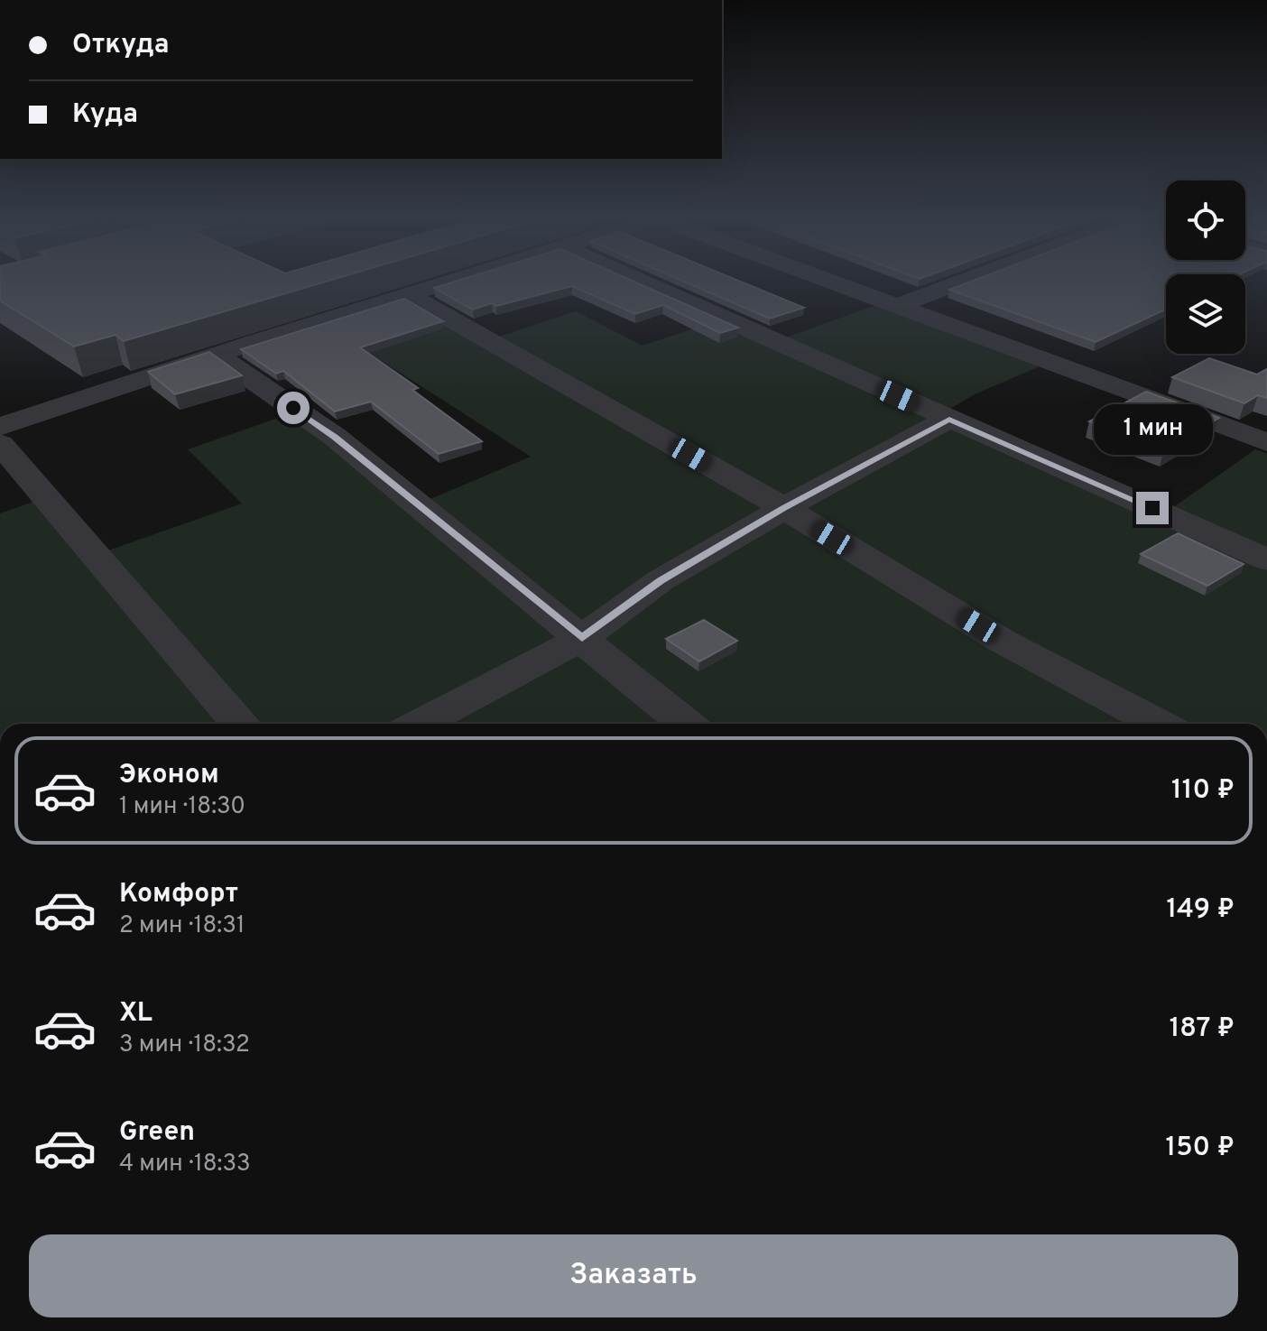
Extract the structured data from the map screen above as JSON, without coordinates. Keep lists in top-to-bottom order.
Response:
{
  "page": {
    "banner": ["Откуда", "Куда"],
    "bubble": "1 мин",
    "list": [
      {
        "name": "Эконом",
        "note": "1 мин · 18:30",
        "value": "110 ₽"
      },
      {
        "name": "Комфорт",
        "note": "2 мин · 18:31",
        "value": "149 ₽"
      },
      {
        "name": "XL",
        "note": "3 мин · 18:32",
        "value": "187 ₽"
      },
      {
        "name": "Green",
        "note": "4 мин · 18:33",
        "value": "150 ₽"
      }
    ],
    "buttons": "Заказать"
  }
}
